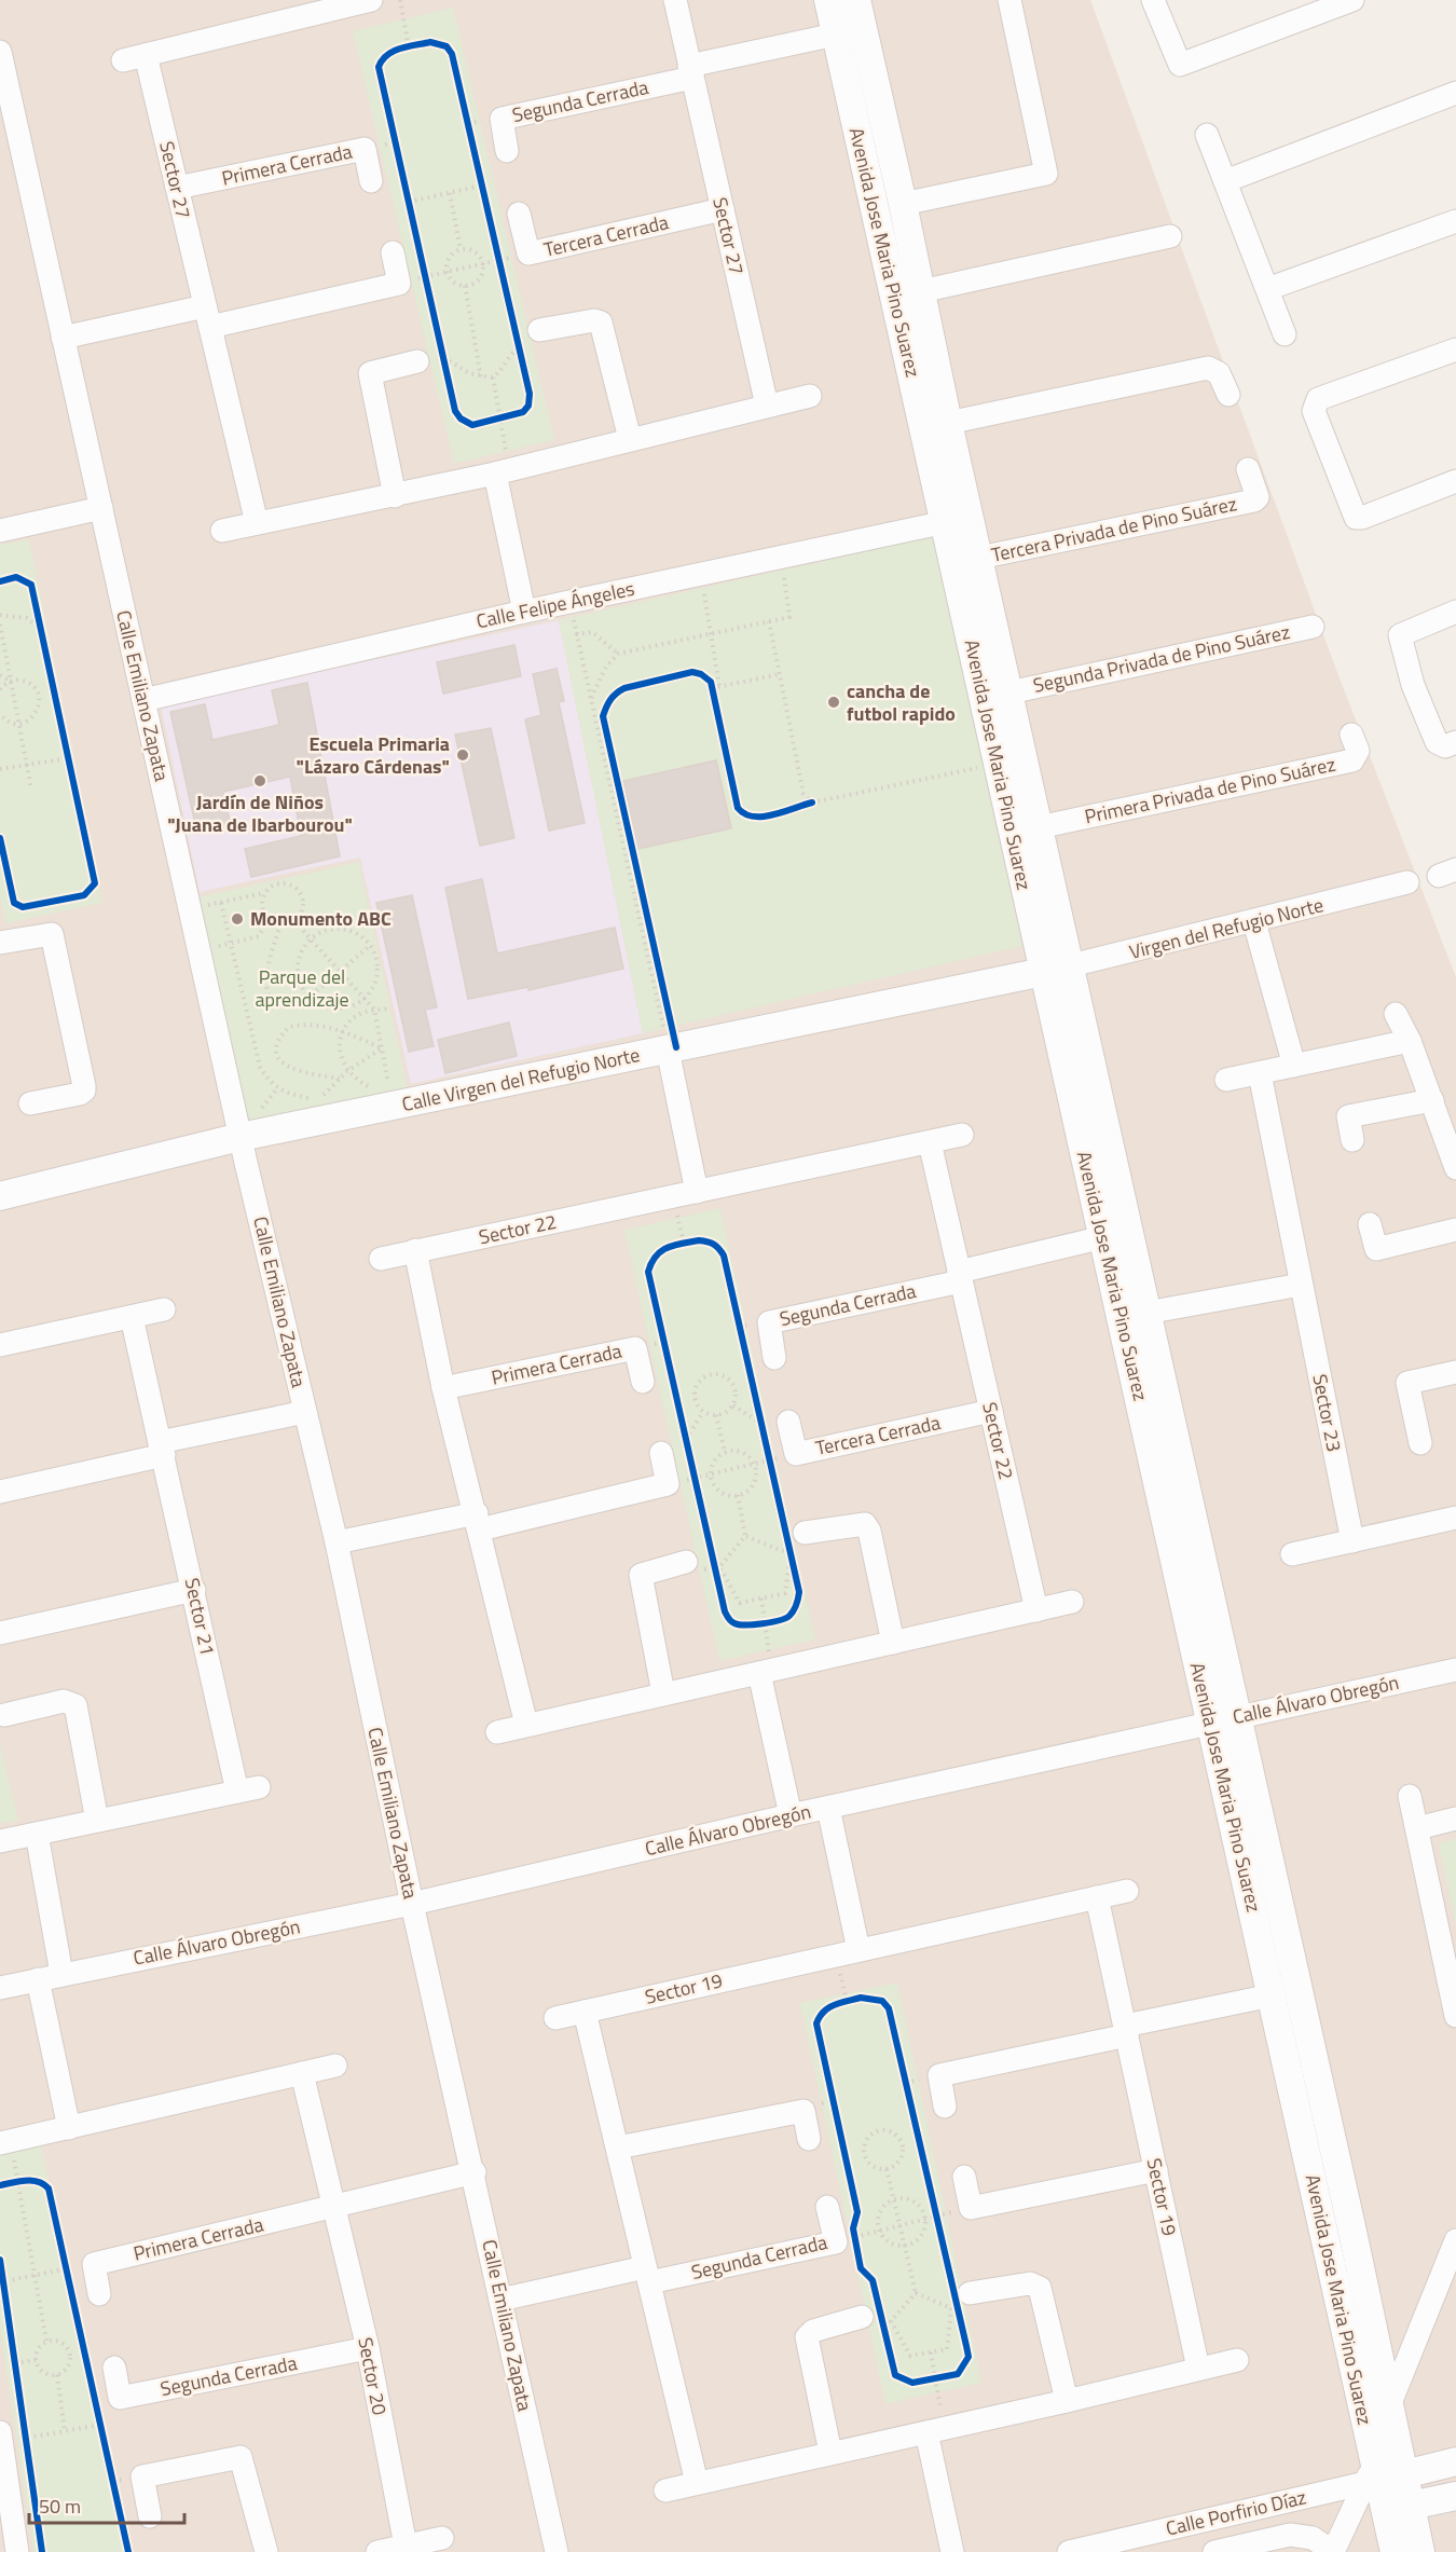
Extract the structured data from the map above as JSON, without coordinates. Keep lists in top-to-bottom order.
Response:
{
  "streets": {
    "street": [
      "Segunda Cerrada",
      "Primera Cerrada",
      "Sector 27",
      "Tercera Cerrada",
      "Avenida Jose Maria Pino Suarez",
      "Tercera Privada de Pino Suárez",
      "Calle Felipe Ángeles",
      "Segunda Privada de Pino Suárez",
      "Calle Emiliano Zapata",
      "Primera Privada de Pino Suárez",
      "Virgen del Refugio Norte",
      "Calle Virgen del Refugio Norte",
      "Sector 22",
      "Sector 23",
      "Sector 21",
      "Calle Álvaro Obregón",
      "Sector 19",
      "Sector 20",
      "Calle Porfirio Díaz"
    ]
  },
  "crossings": [
    ["Segunda Cerrada", "Sector 27"],
    ["Segunda Cerrada", "Sector 22"],
    ["Segunda Cerrada", "Sector 20"],
    ["Primera Cerrada", "Sector 27"],
    ["Primera Cerrada", "Sector 20"],
    ["Sector 27", "Tercera Cerrada"],
    ["Tercera Cerrada", "Sector 22"],
    ["Avenida Jose Maria Pino Suarez", "Tercera Privada de Pino Suárez"],
    ["Avenida Jose Maria Pino Suarez", "Calle Felipe Ángeles"],
    ["Avenida Jose Maria Pino Suarez", "Segunda Privada de Pino Suárez"],
    ["Avenida Jose Maria Pino Suarez", "Primera Privada de Pino Suárez"],
    ["Avenida Jose Maria Pino Suarez", "Virgen del Refugio Norte"],
    ["Avenida Jose Maria Pino Suarez", "Calle Virgen del Refugio Norte"],
    ["Avenida Jose Maria Pino Suarez", "Calle Álvaro Obregón"],
    ["Avenida Jose Maria Pino Suarez", "Calle Porfirio Díaz"],
    ["Calle Felipe Ángeles", "Calle Emiliano Zapata"],
    ["Calle Emiliano Zapata", "Calle Virgen del Refugio Norte"],
    ["Calle Emiliano Zapata", "Calle Álvaro Obregón"],
    ["Virgen del Refugio Norte", "Calle Virgen del Refugio Norte"]
  ],
  "parks": ["Parque del aprendizaje"],
  "places": [
    "cancha de futbol rapido",
    "Escuela Primaria \"Lázaro Cárdenas\"",
    "Jardín de Niños \"Juana de Ibarbourou\"",
    "Monumento ABC"
  ],
  "scale_bar": "50 m"
}
